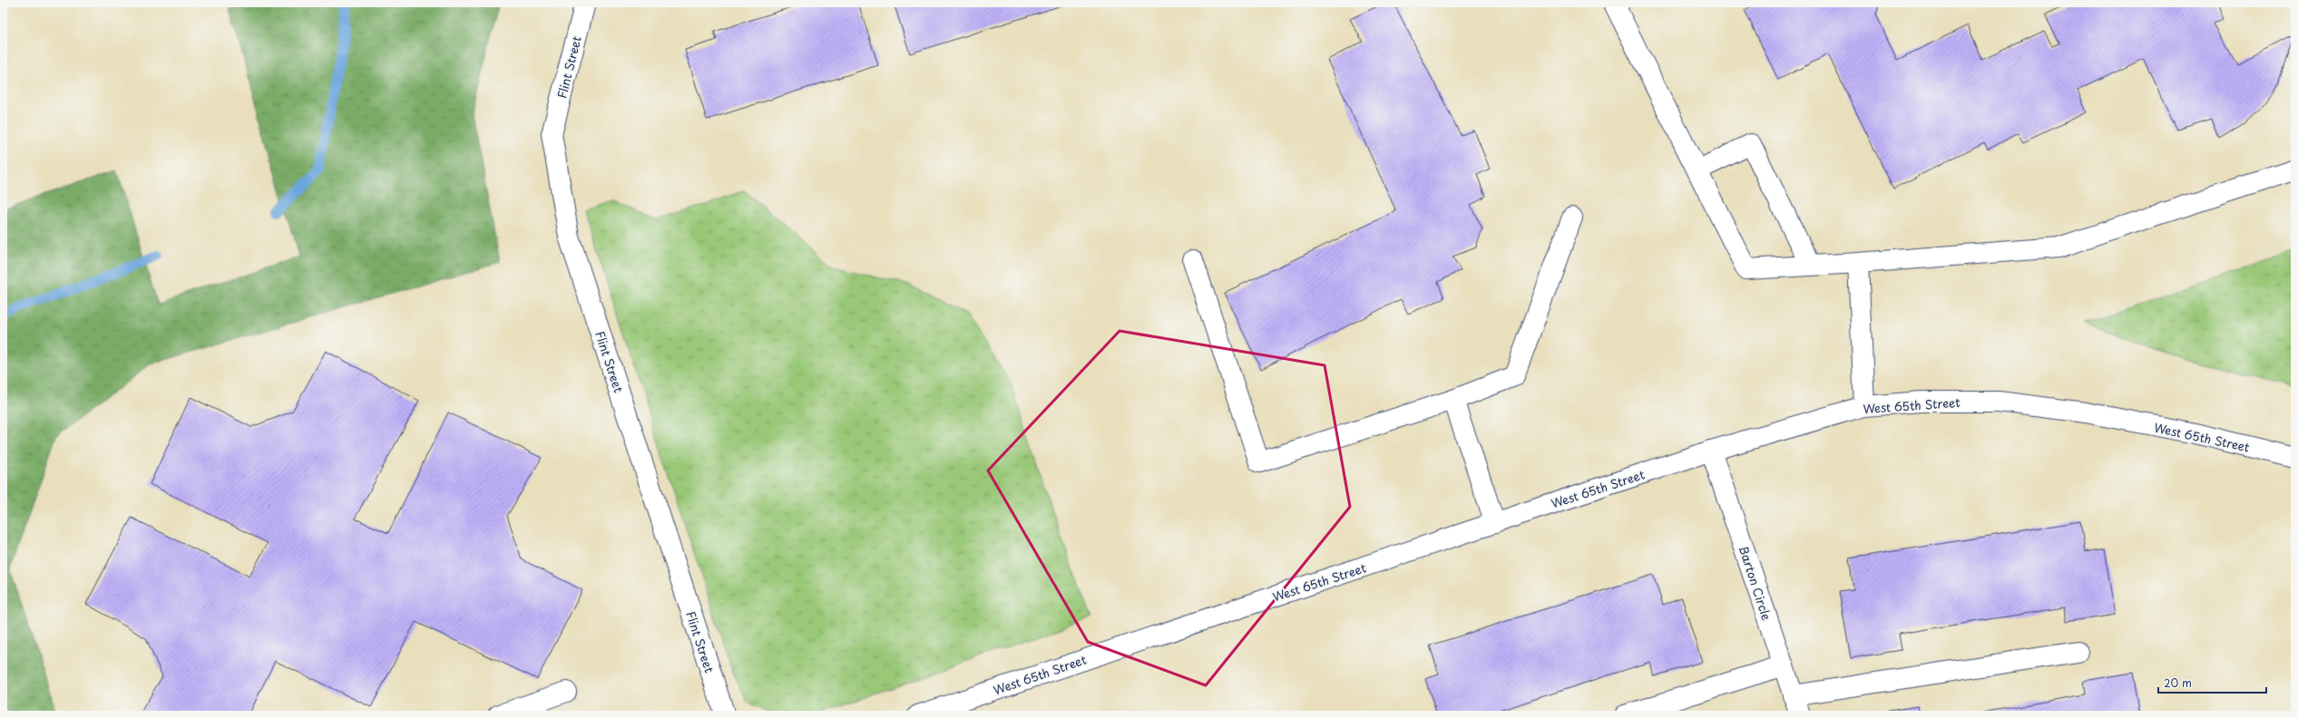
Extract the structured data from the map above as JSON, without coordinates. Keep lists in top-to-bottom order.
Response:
{
  "streets": {
    "street": ["Flint Street", "West 65th Street", "Barton Circle"]
  },
  "crossings": [
    ["West 65th Street", "Barton Circle"]
  ],
  "scale_bar": "20 m"
}
